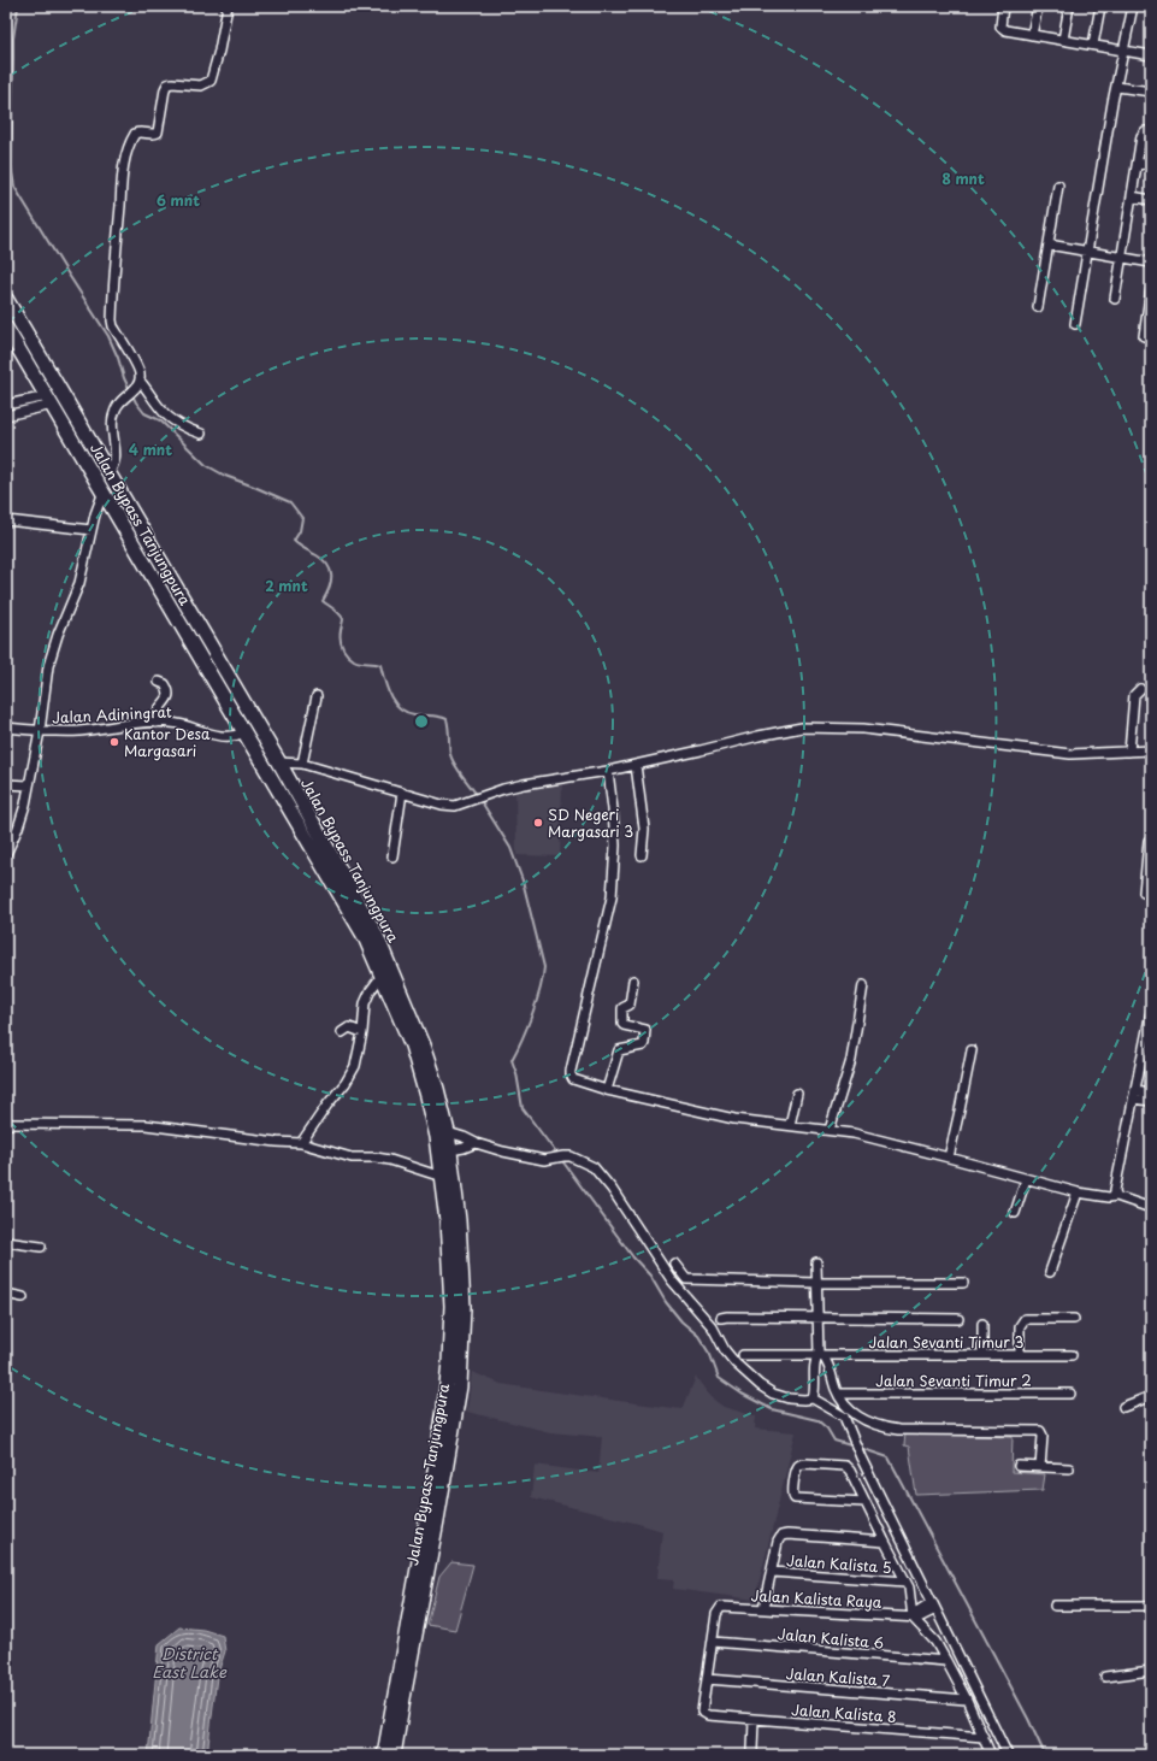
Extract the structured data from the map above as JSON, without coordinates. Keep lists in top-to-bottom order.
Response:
{
  "streets": {
    "highway": ["Jalan Bypass Tanjungpura"],
    "street": [
      "Jalan Adiningrat",
      "Jalan Sevanti Timur 3",
      "Jalan Sevanti Timur 2",
      "Jalan Kalista 5",
      "Jalan Kalista Raya",
      "Jalan Kalista 6",
      "Jalan Kalista 7",
      "Jalan Kalista 8"
    ]
  },
  "crossings": [
    ["Jalan Bypass Tanjungpura", "Jalan Adiningrat"],
    ["Jalan Kalista Raya", "Jalan Kalista 6"],
    ["Jalan Kalista 7", "Jalan Kalista 8"]
  ],
  "water": ["District East Lake"],
  "places": ["Kantor Desa Margasari", "SD Negeri Margasari 3"],
  "rings": [
    "8 mnt",
    "6 mnt",
    "4 mnt",
    "2 mnt"
  ]
}
